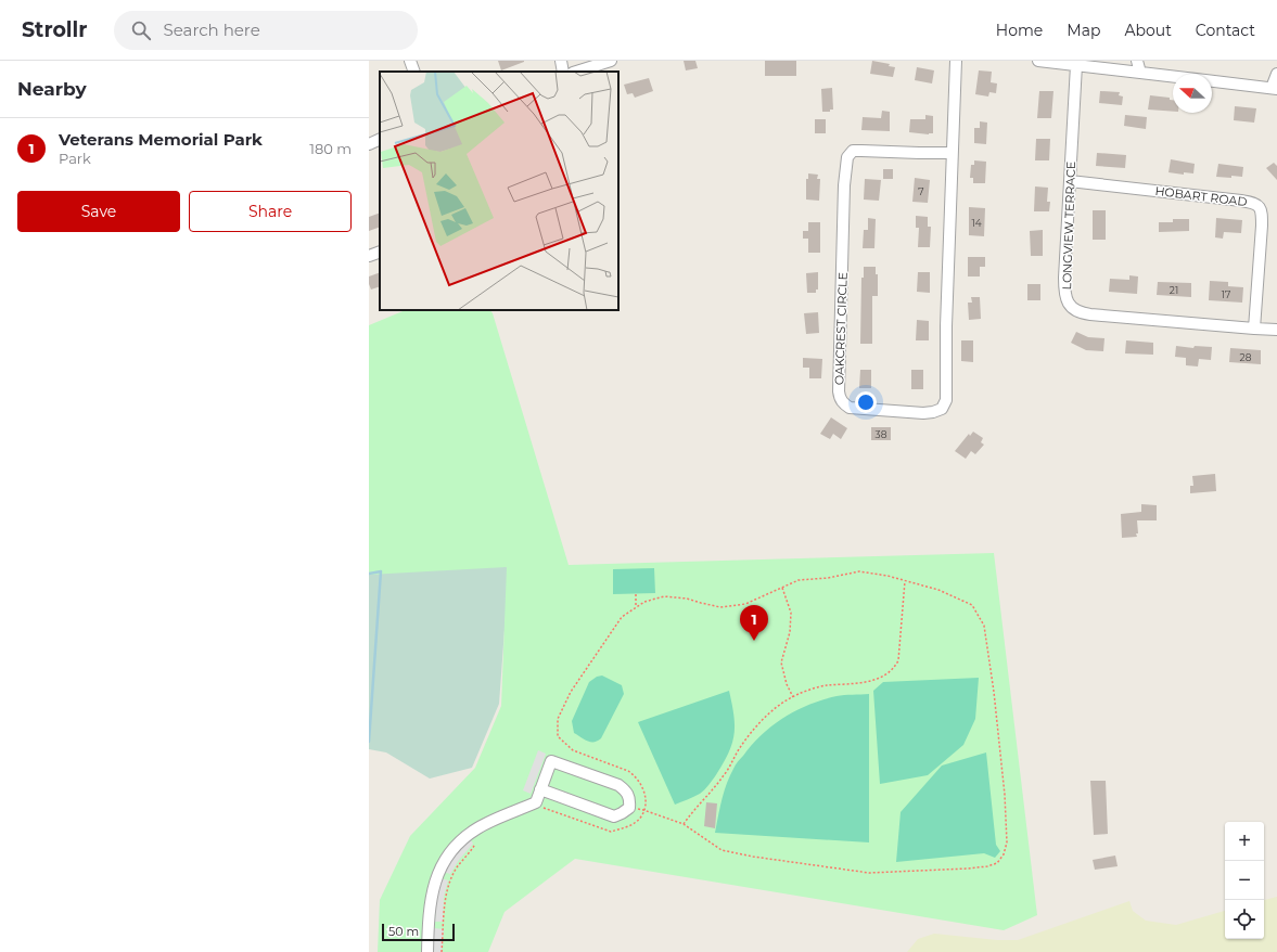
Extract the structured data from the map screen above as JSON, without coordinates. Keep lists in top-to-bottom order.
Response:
{
  "streets": {
    "street": ["HOBART ROAD", "LONGVIEW TERRACE", "OAKCREST CIRCLE"]
  },
  "crossings": [
    ["HOBART ROAD", "LONGVIEW TERRACE"]
  ],
  "house_numbers": [
    "7",
    "14",
    "21",
    "17",
    "28",
    "38"
  ],
  "scale_bar": "50 m",
  "north": "left",
  "page": {
    "header": "Strollr",
    "search": "Search here",
    "nav": [
      "Home",
      "Map",
      "About",
      "Contact"
    ],
    "heading": "Nearby",
    "list": [
      {
        "mark": "1",
        "name": "Veterans Memorial Park",
        "note": "Park",
        "value": "180 m"
      }
    ],
    "buttons": ["Save", "Share"],
    "pins": "1",
    "map_buttons": ["+", "−"],
    "scale": "50 m"
  }
}
